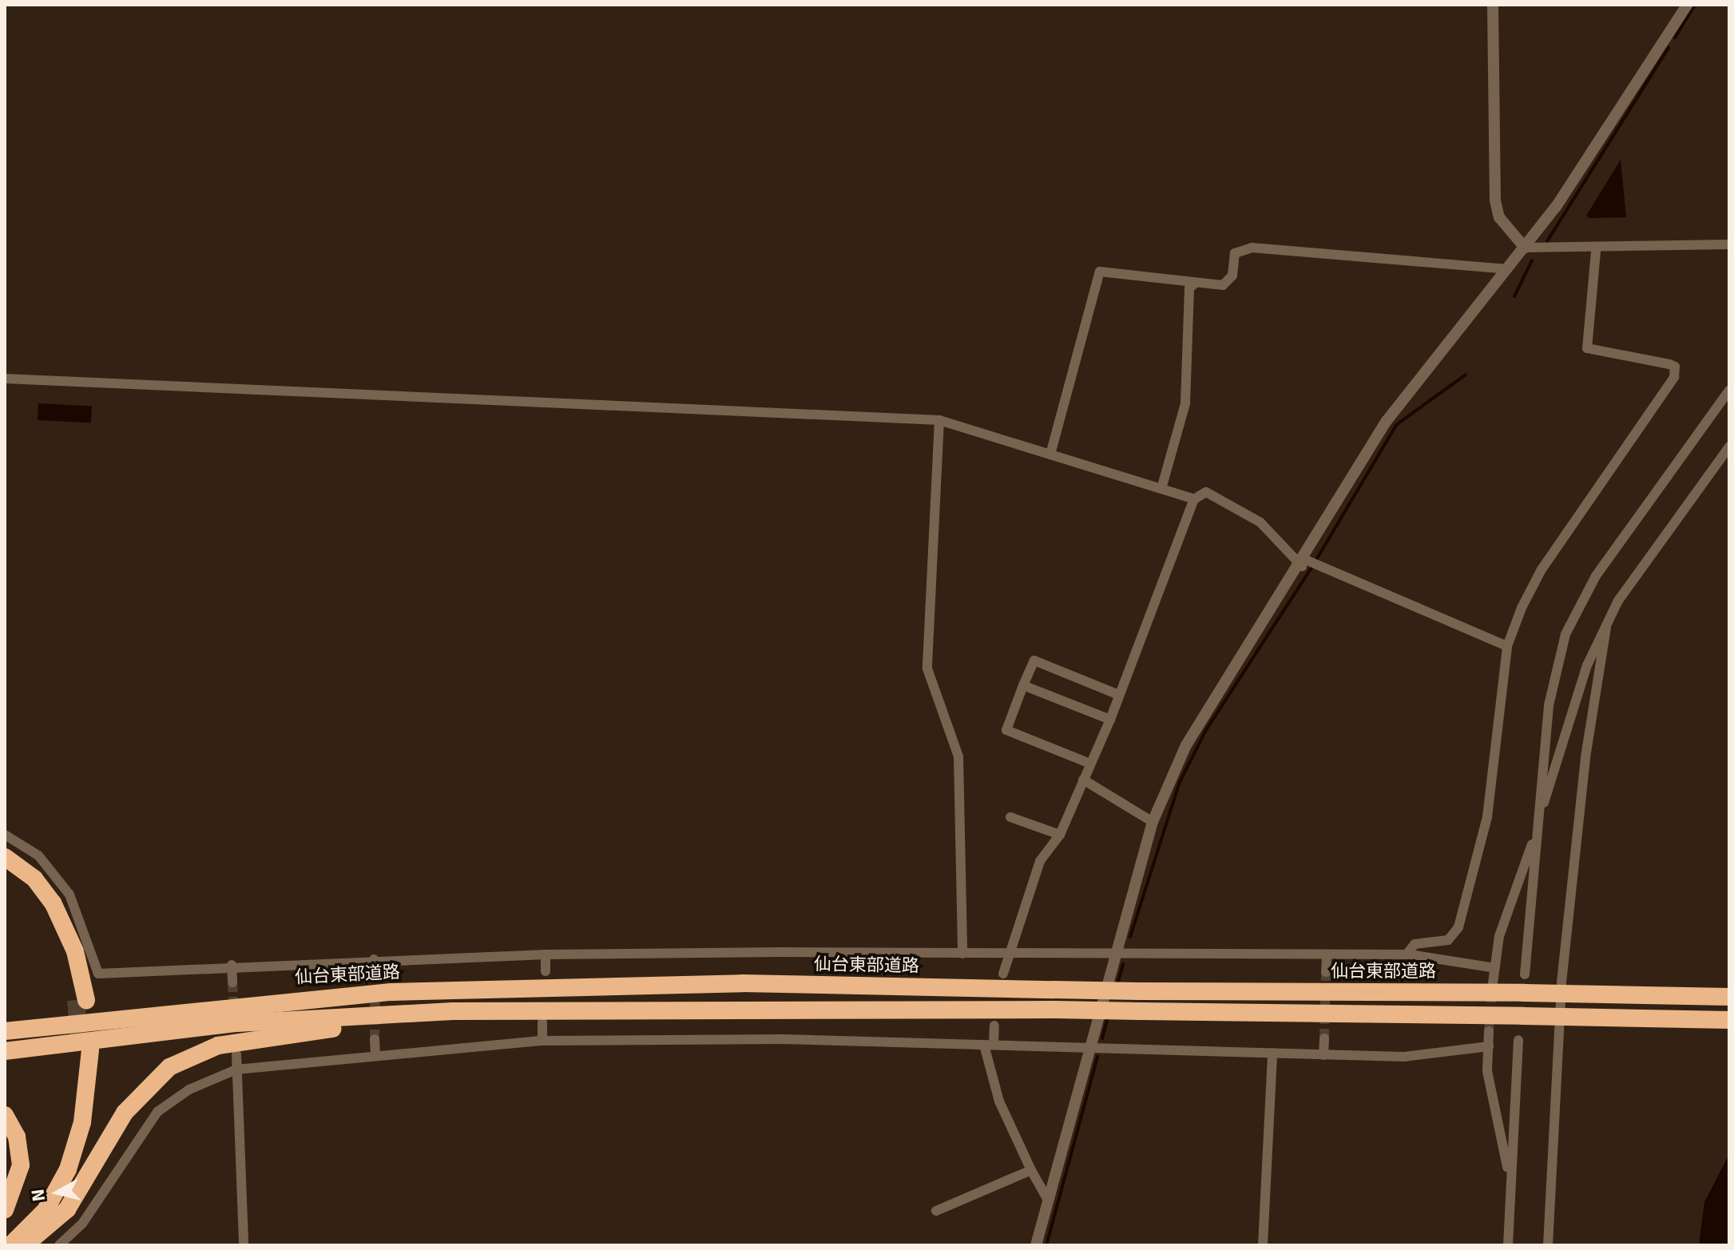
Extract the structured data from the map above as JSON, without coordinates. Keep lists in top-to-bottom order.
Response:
{
  "streets": {
    "highway": ["仙台東部道路"]
  },
  "north": "left"
}
